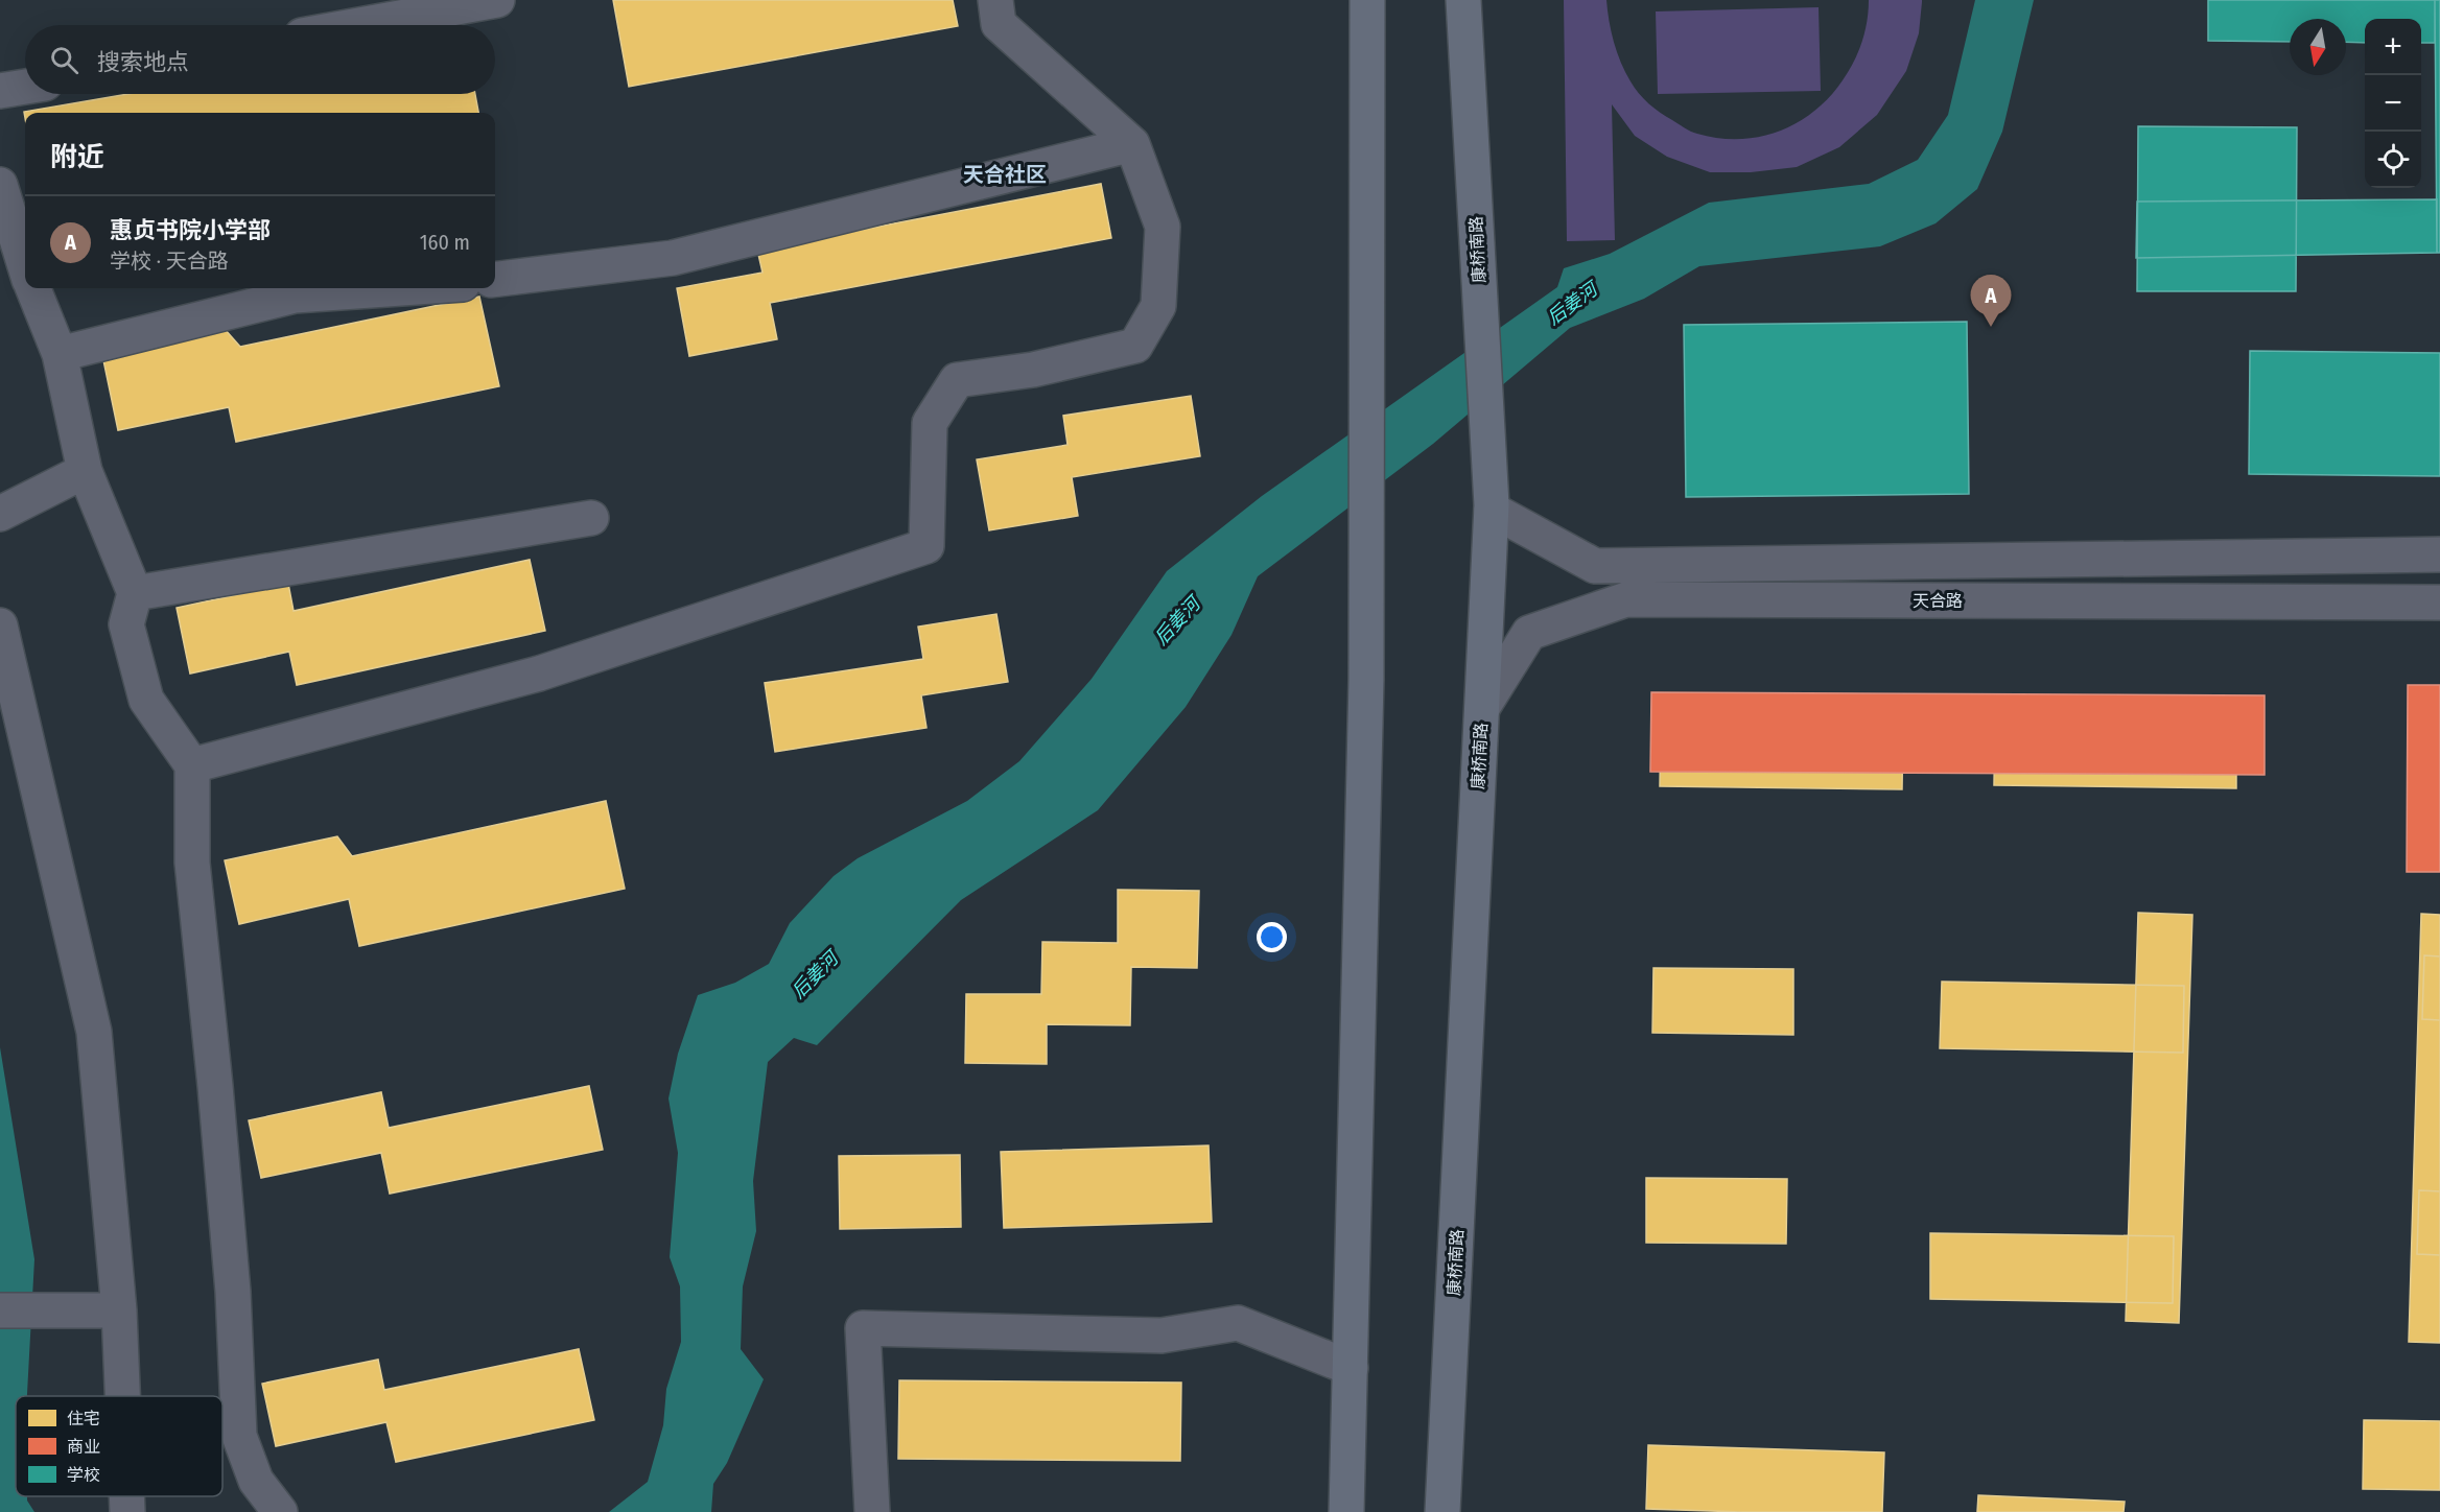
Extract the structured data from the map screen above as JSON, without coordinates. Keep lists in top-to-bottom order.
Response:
{
  "streets": {
    "main road": ["康桥南路"],
    "street": ["天合路"]
  },
  "crossings": [
    ["康桥南路", "天合路"]
  ],
  "districts": ["天合社区"],
  "water": ["后姜河"],
  "legend": ["住宅", "商业", "学校"],
  "north": "bottom",
  "page": {
    "map_buttons": ["+", "−"],
    "search": "搜索地点",
    "heading": "附近",
    "list": [
      {
        "mark": "A",
        "name": "惠贞书院小学部",
        "note": "学校 · 天合路",
        "value": "160 m"
      }
    ],
    "pins": "A"
  }
}
